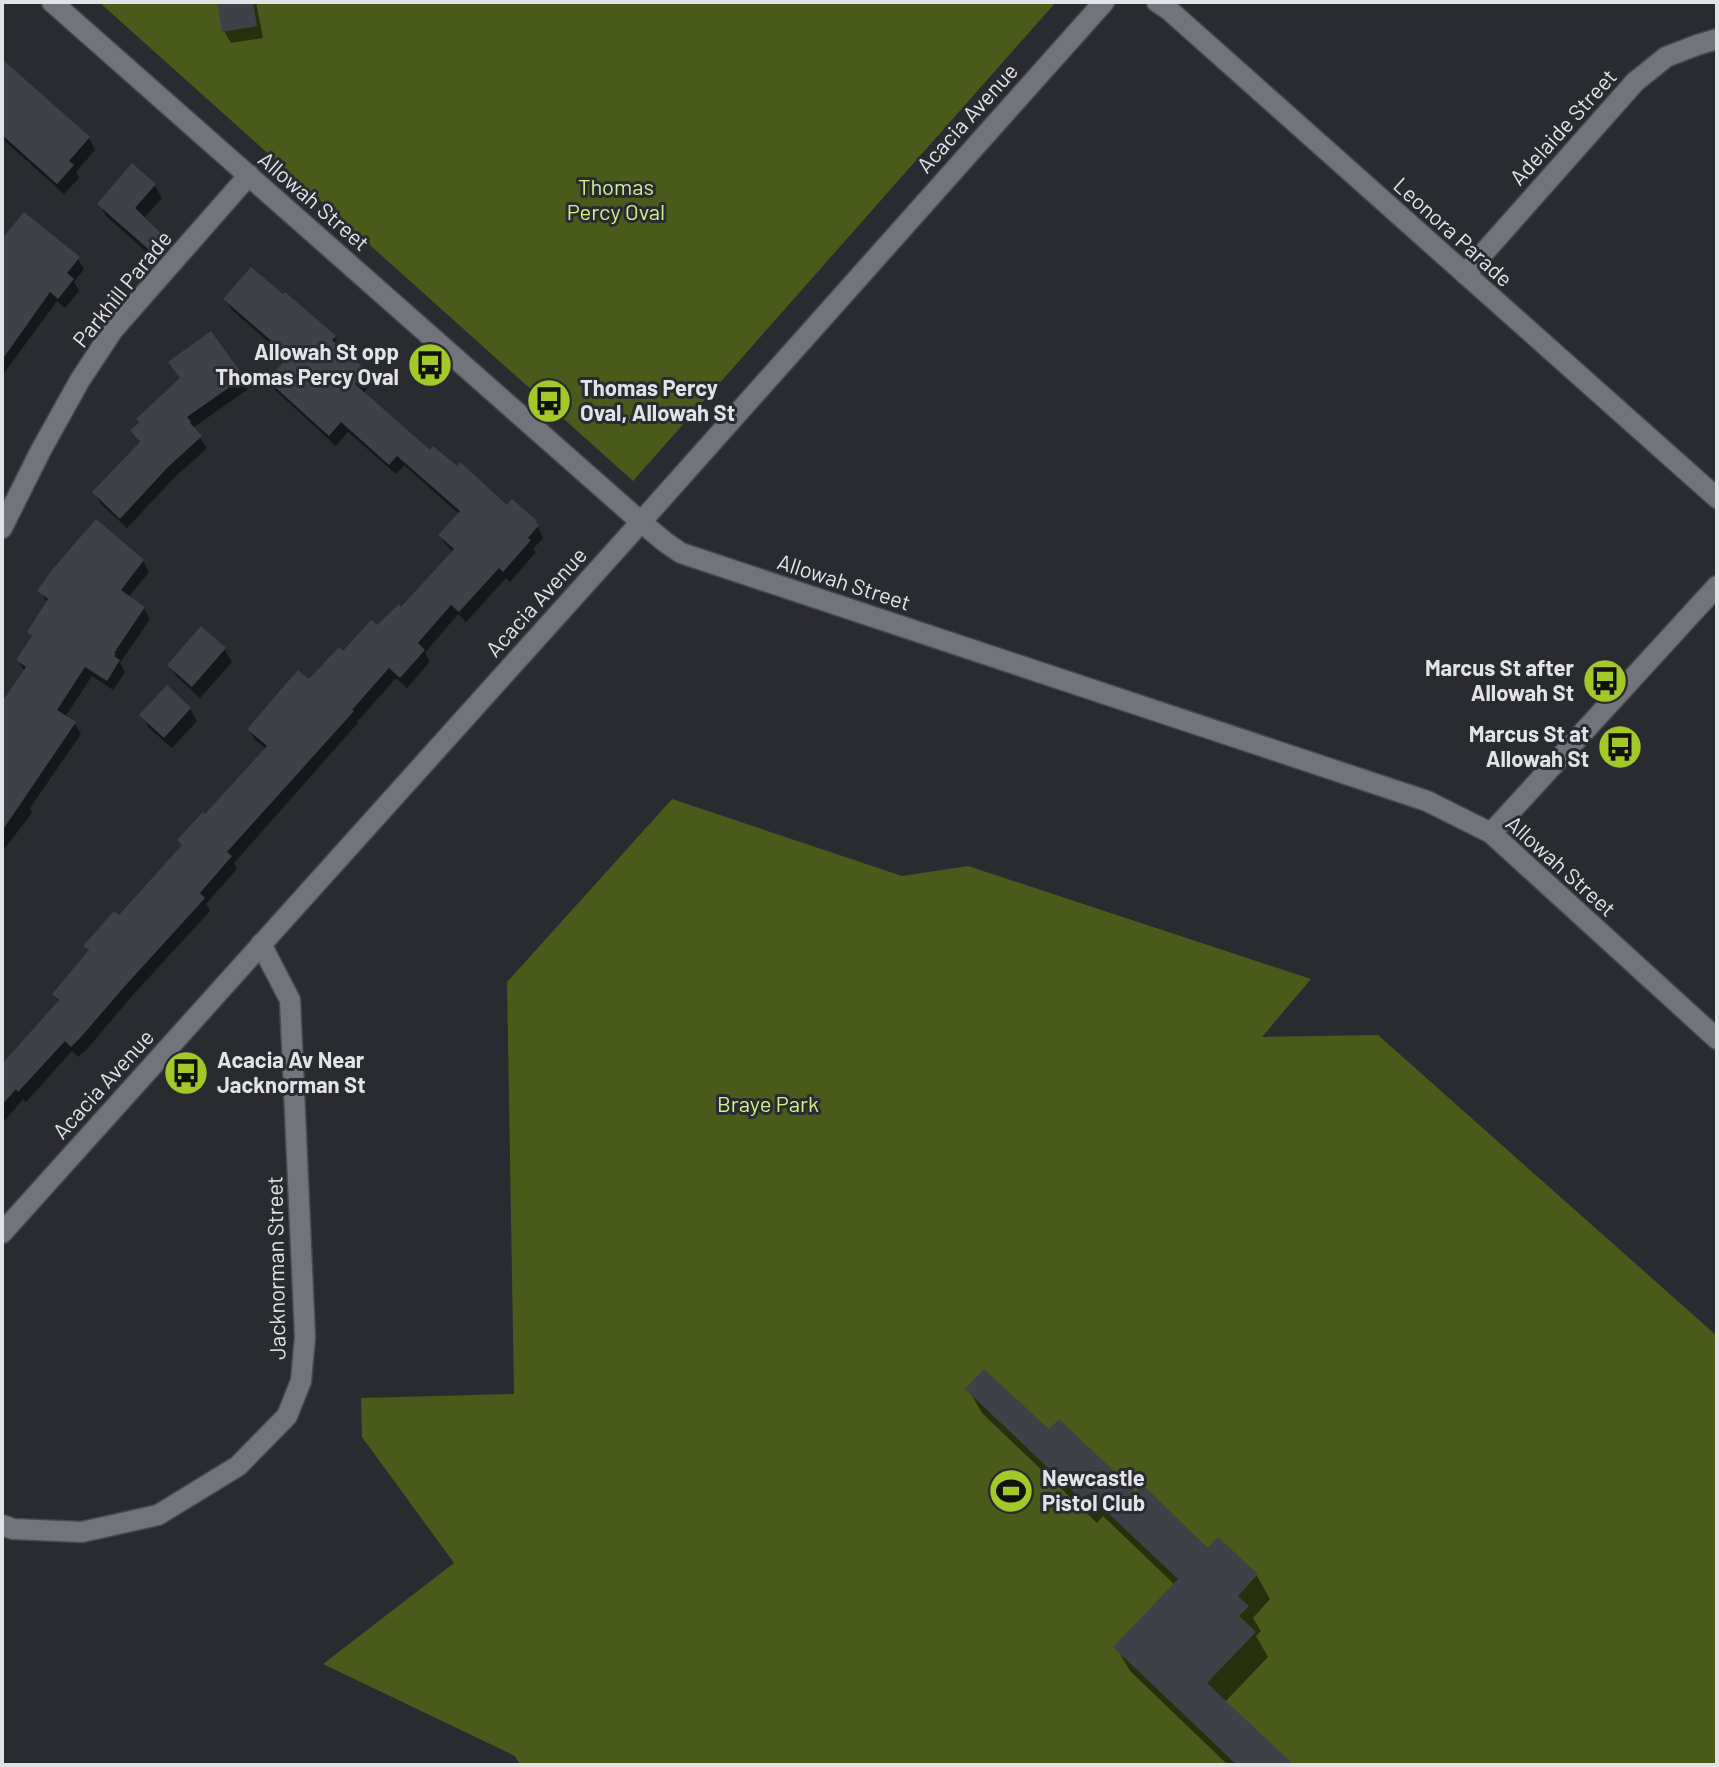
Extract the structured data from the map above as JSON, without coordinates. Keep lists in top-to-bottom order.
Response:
{
  "streets": {
    "street": [
      "Acacia Avenue",
      "Adelaide Street",
      "Allowah Street",
      "Leonora Parade",
      "Parkhill Parade",
      "Jacknorman Street"
    ]
  },
  "crossings": [
    ["Acacia Avenue", "Allowah Street"],
    ["Acacia Avenue", "Jacknorman Street"],
    ["Adelaide Street", "Leonora Parade"],
    ["Allowah Street", "Parkhill Parade"]
  ],
  "parks": ["Thomas Percy Oval", "Braye Park"],
  "places": {
    "bus stop": [
      "Allowah St opp Thomas Percy Oval",
      "Thomas Percy Oval, Allowah St",
      "Marcus St after Allowah St",
      "Marcus St at Allowah St",
      "Acacia Av Near Jacknorman St"
    ],
    "sports": ["Newcastle Pistol Club"]
  }
}
